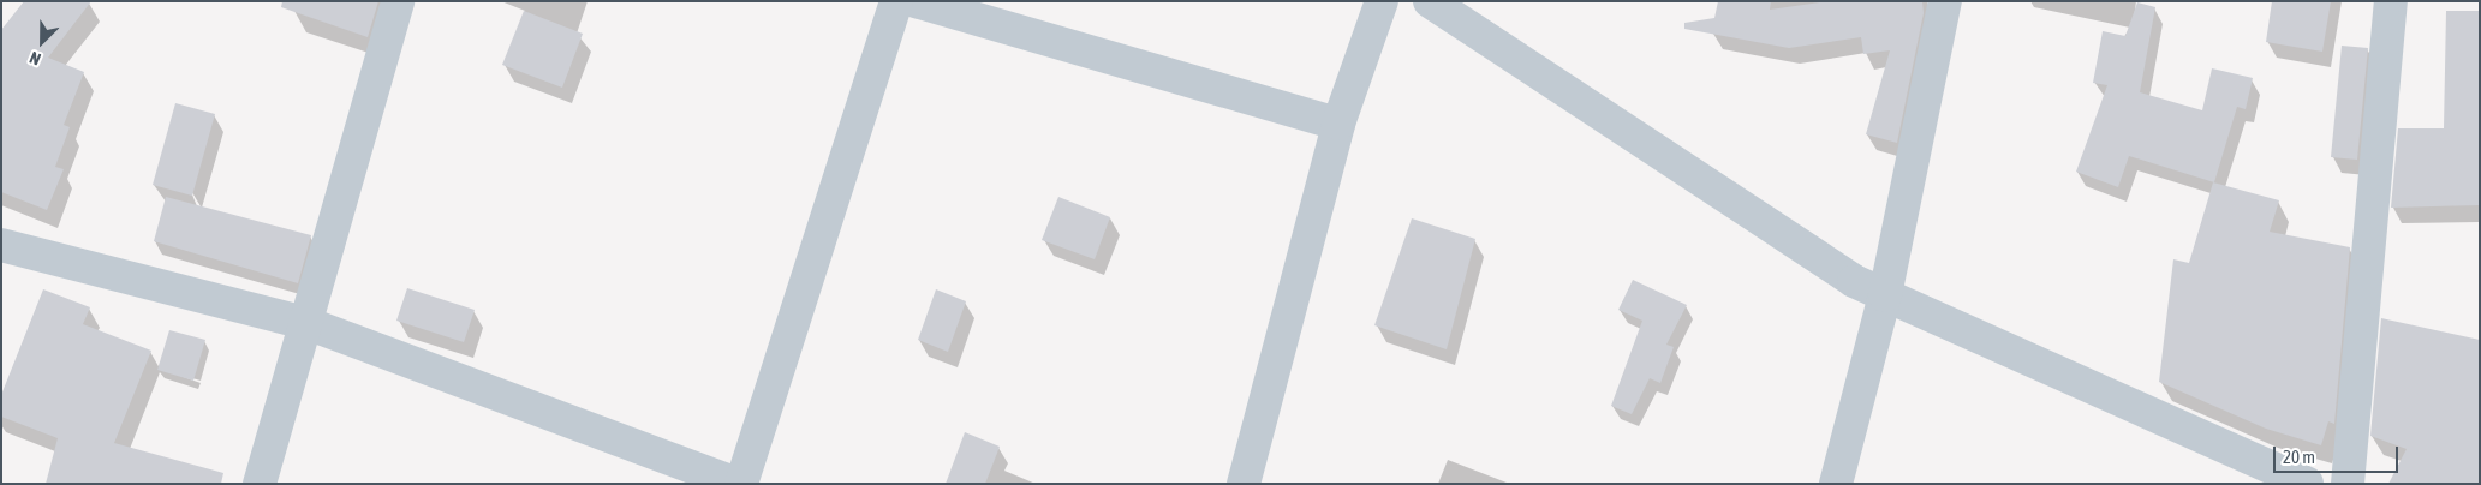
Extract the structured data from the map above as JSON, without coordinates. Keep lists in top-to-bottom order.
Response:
{
  "scale_bar": "20 m",
  "north": "bottom left"
}
